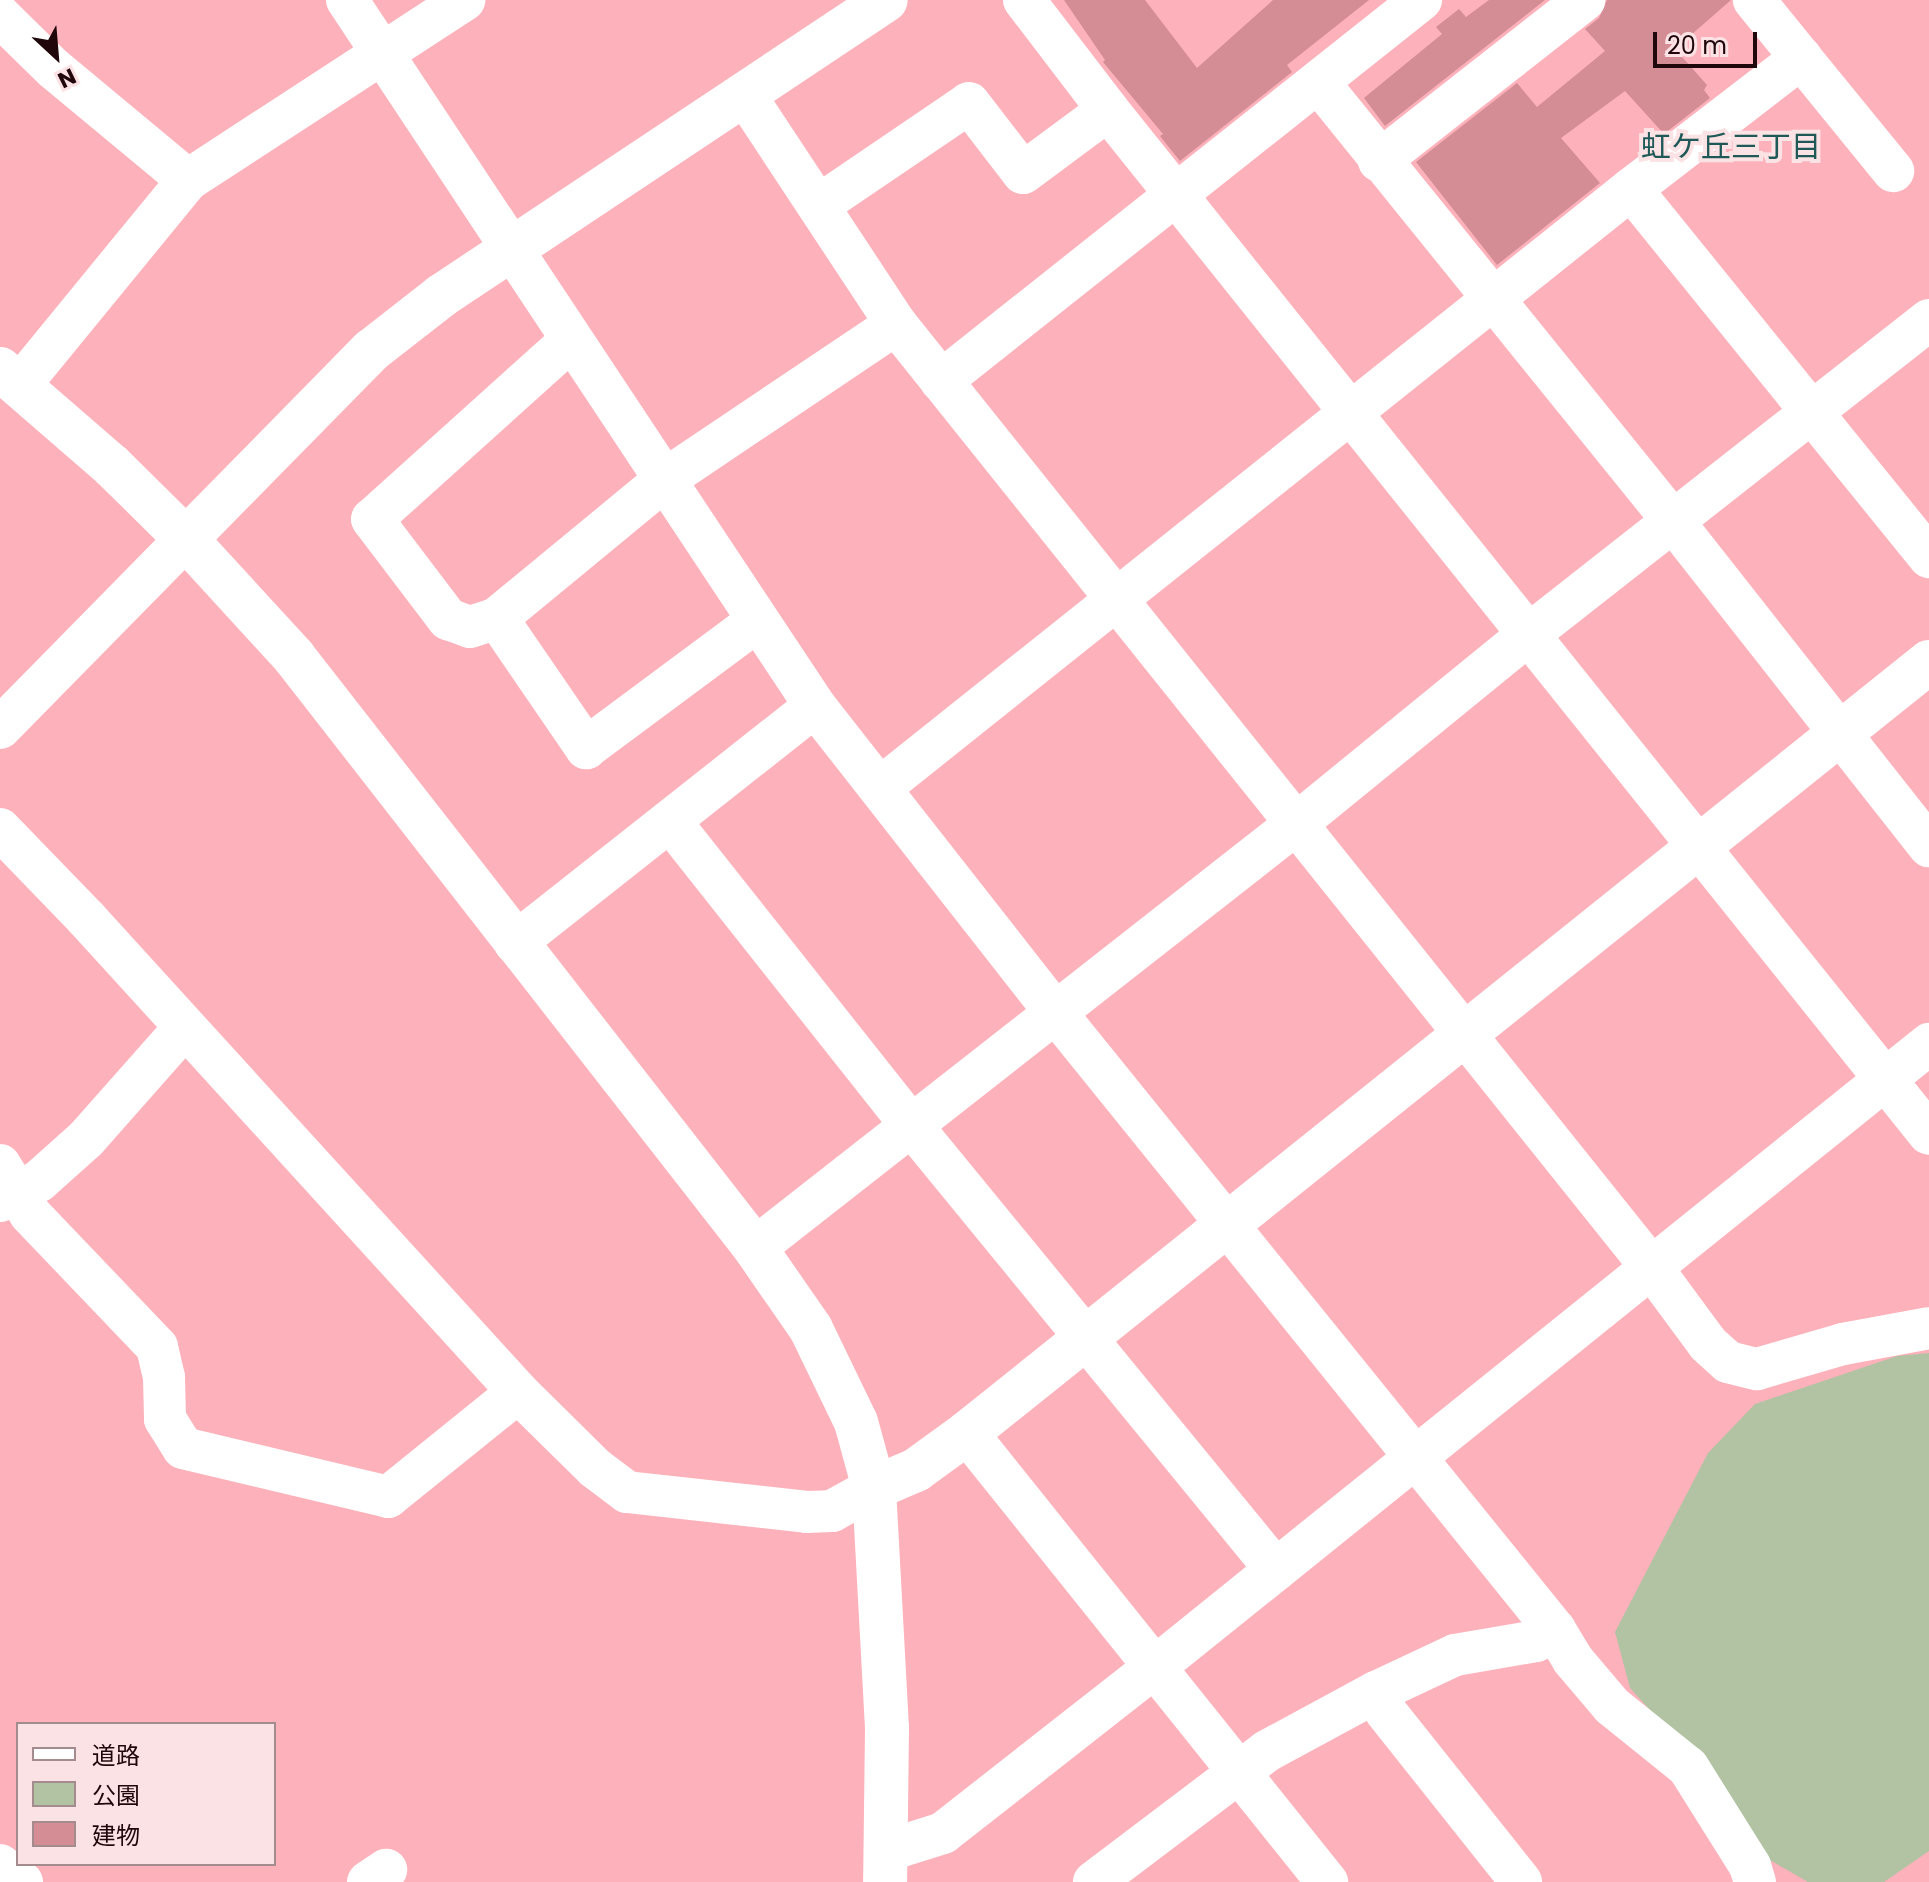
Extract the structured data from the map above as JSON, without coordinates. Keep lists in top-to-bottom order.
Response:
{
  "districts": ["虹ケ丘三丁目"],
  "legend": ["道路", "公園", "建物"],
  "scale_bar": "20 m",
  "north": "bottom right"
}
